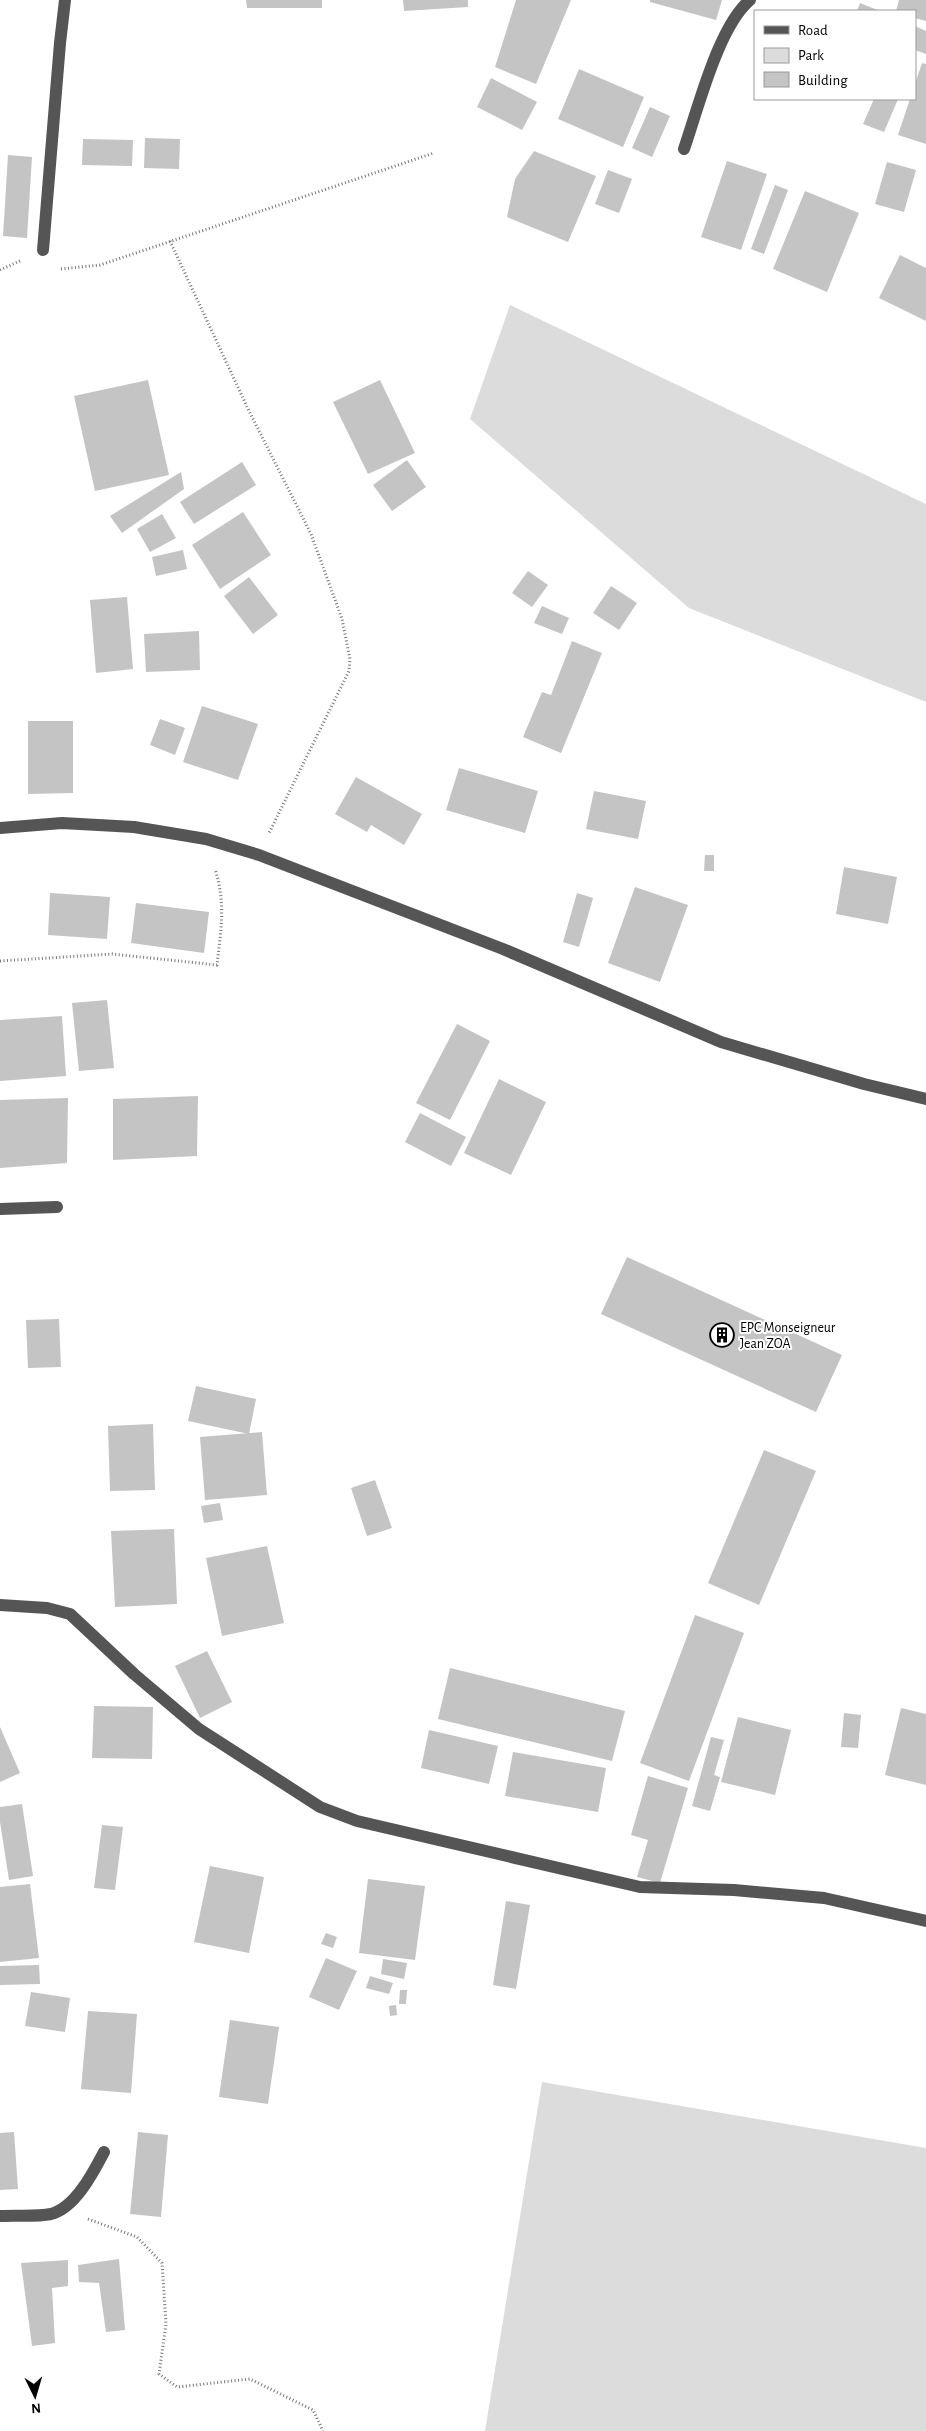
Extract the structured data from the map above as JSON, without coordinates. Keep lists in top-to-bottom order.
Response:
{
  "places": {
    "building": ["EPC Monseigneur Jean ZOA"]
  },
  "legend": ["Road", "Park", "Building"],
  "north": "bottom"
}
